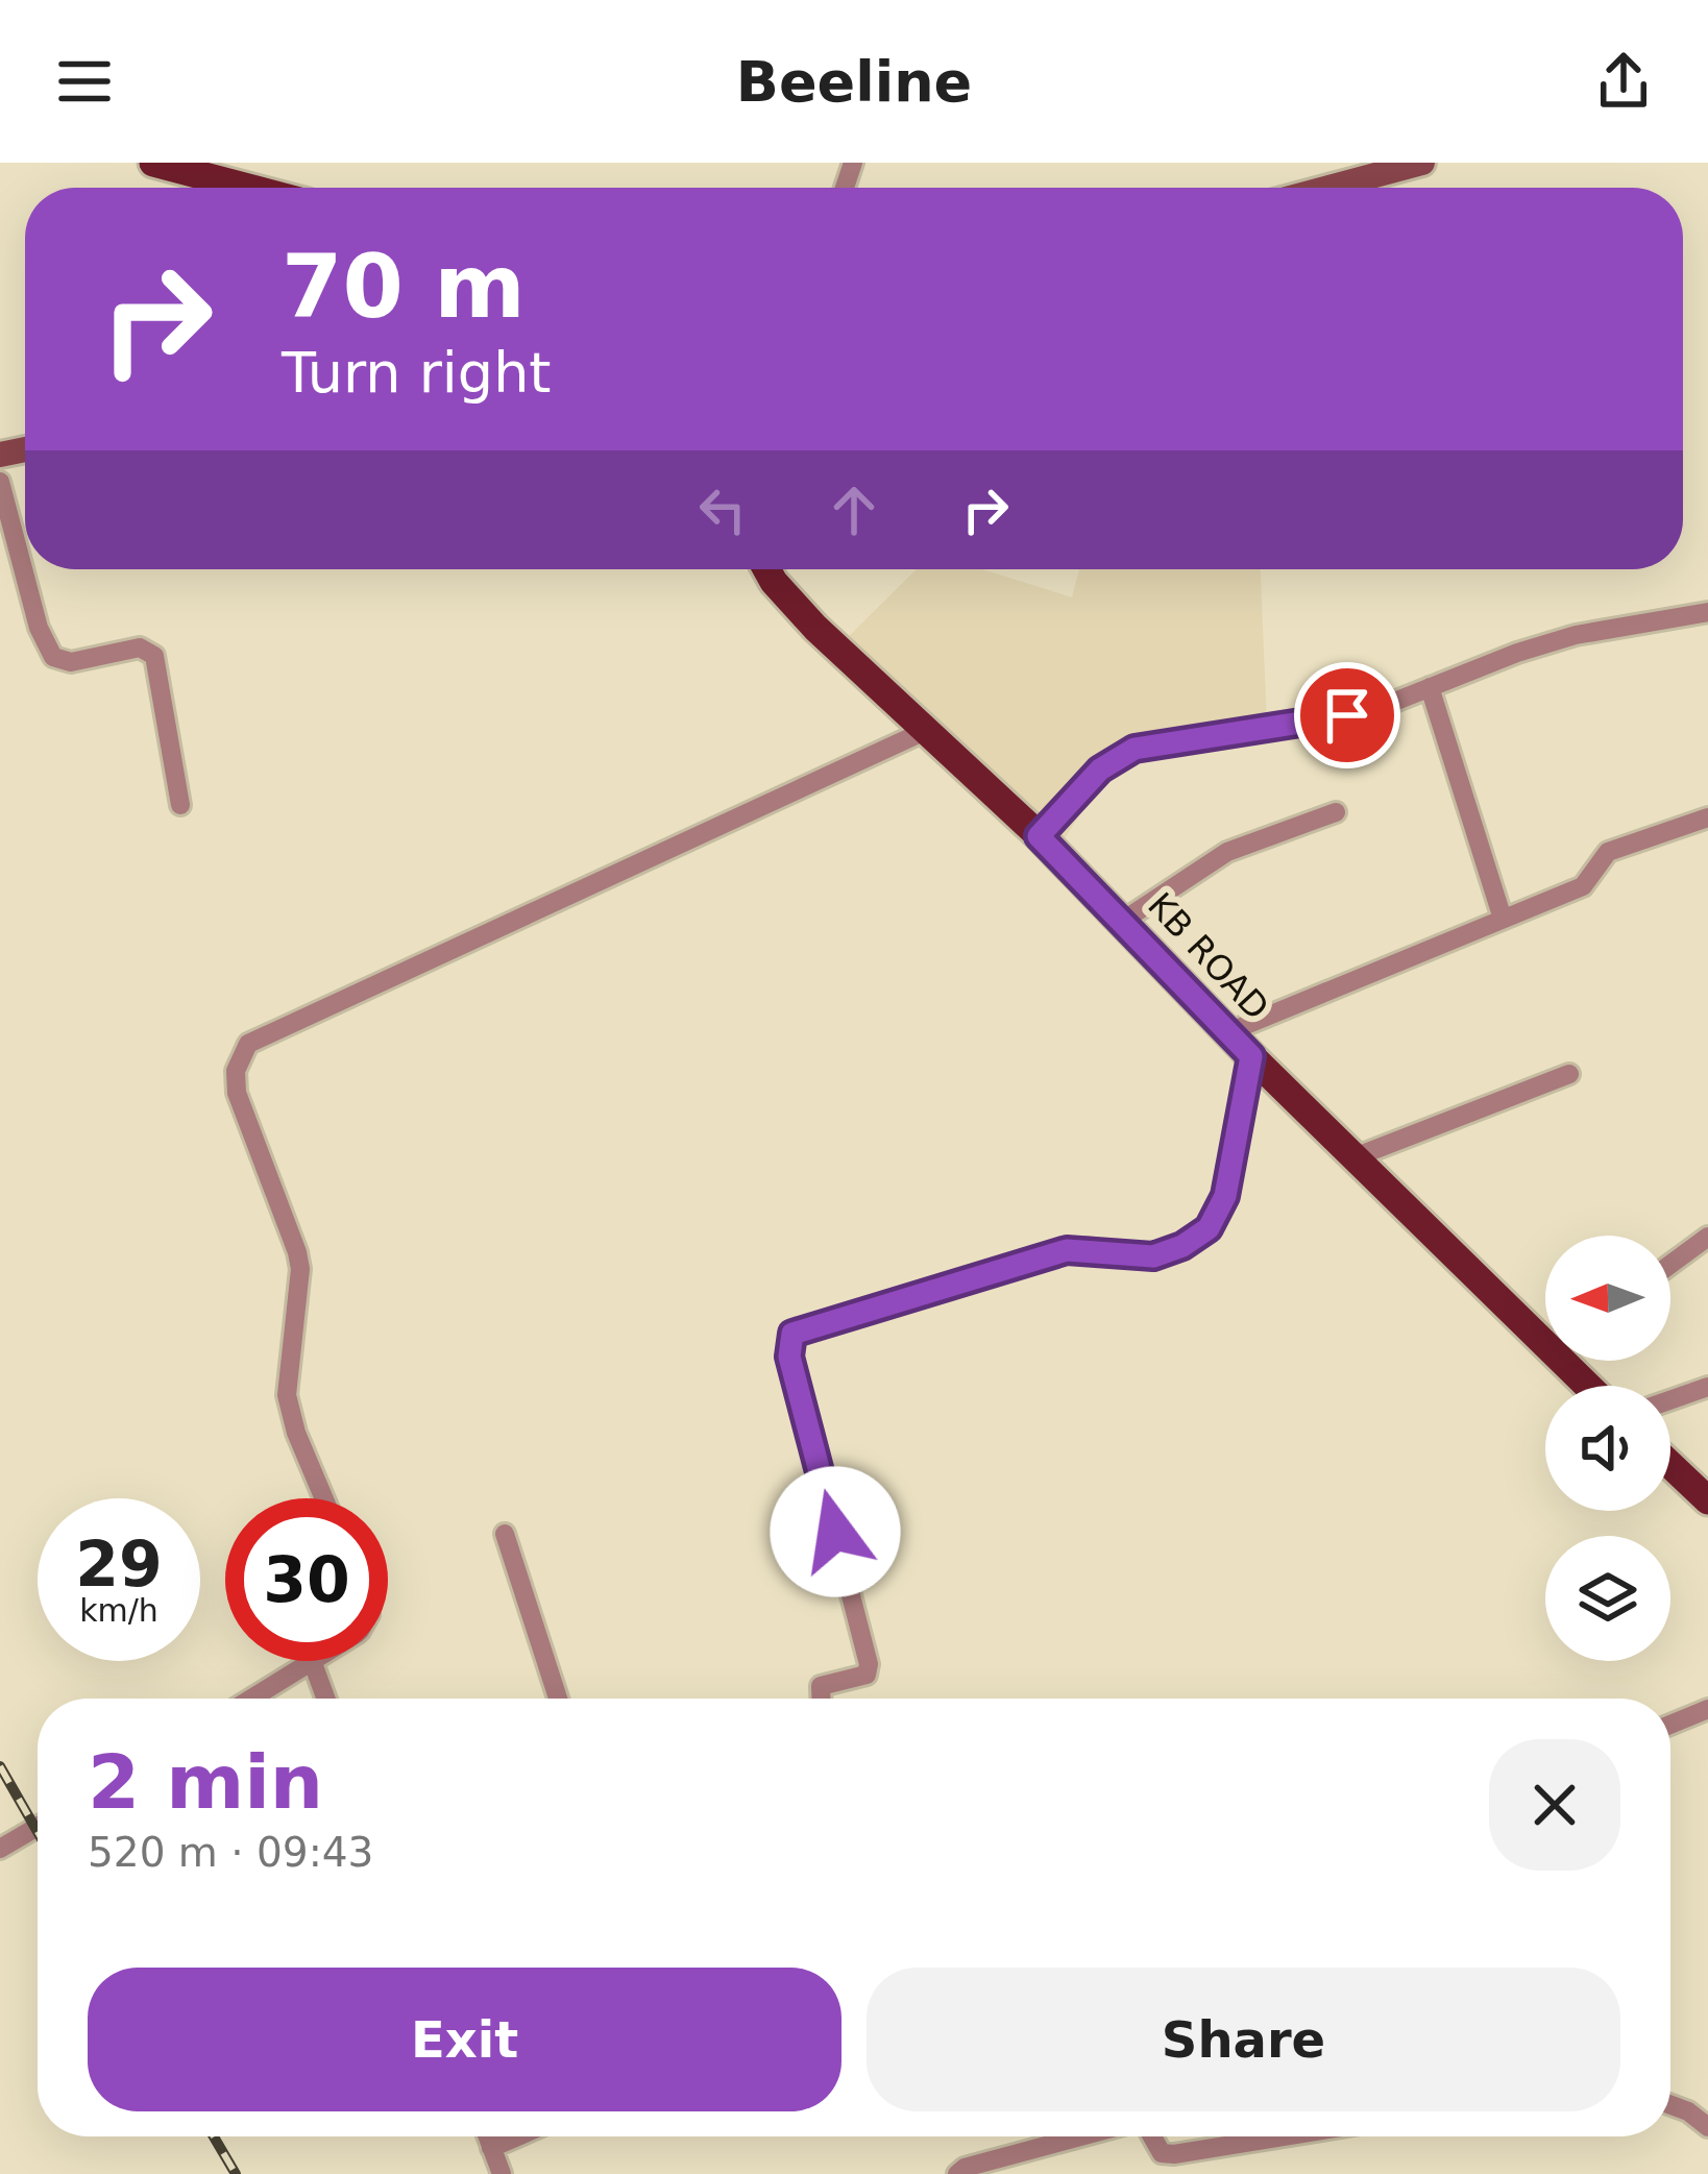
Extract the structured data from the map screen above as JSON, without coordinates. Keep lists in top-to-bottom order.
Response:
{
  "streets": {
    "main road": ["KB ROAD"]
  },
  "north": "left",
  "page": {
    "header": "Beeline",
    "turn": ["70 m", "Turn right"],
    "speed": "29 km/h",
    "limit": "30",
    "heading": ["2 min", "520 m · 09:43"],
    "buttons": ["Exit", "Share"]
  }
}
